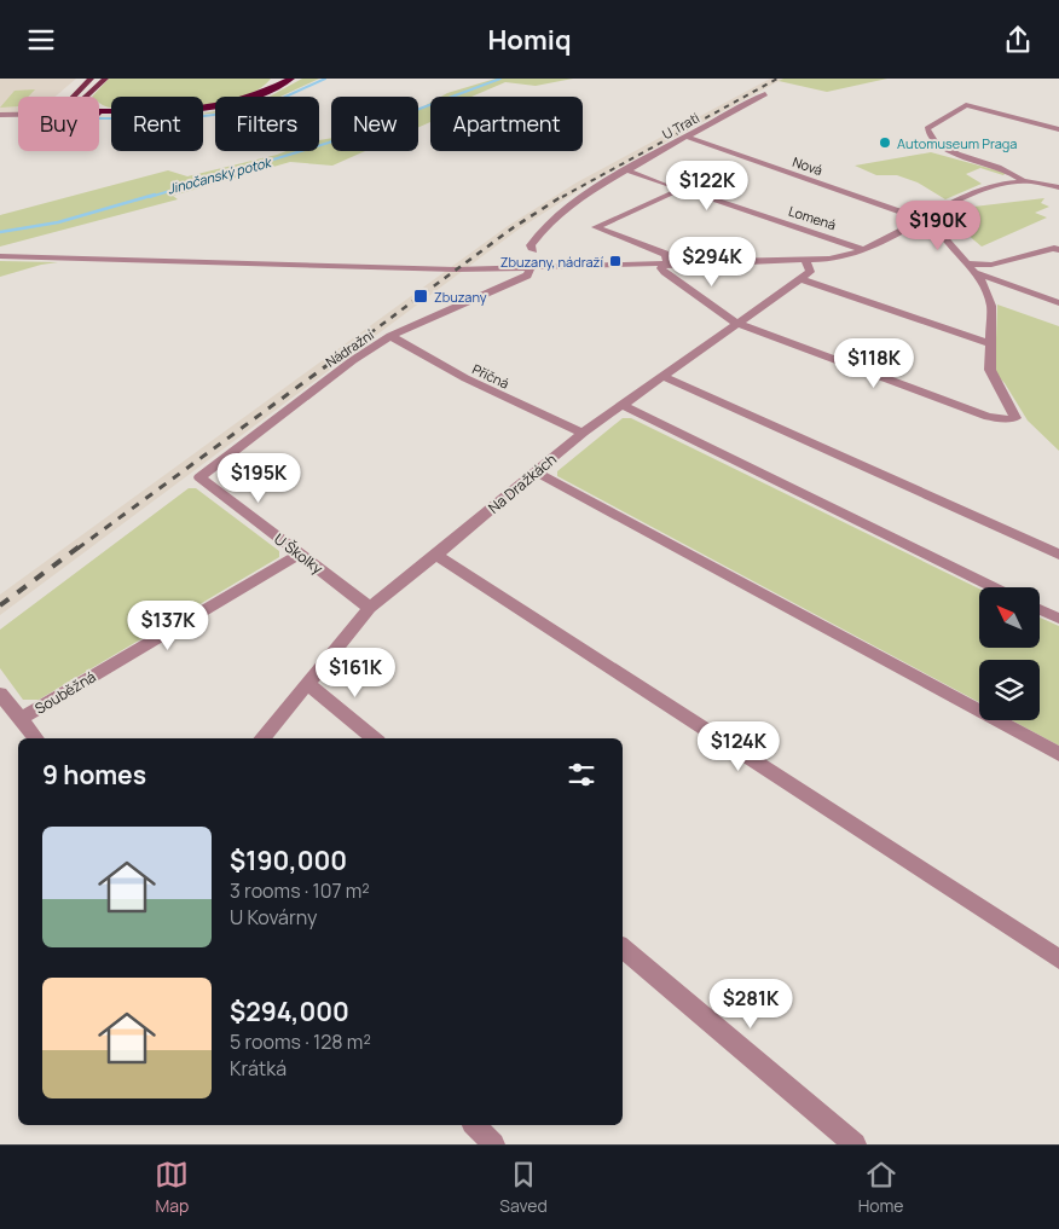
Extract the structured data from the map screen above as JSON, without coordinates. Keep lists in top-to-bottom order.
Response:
{
  "streets": {
    "street": [
      "U Trati",
      "Nová",
      "Lomená",
      "Nádražní",
      "Příčná",
      "Na Dražkách",
      "U Školky",
      "Souběžná"
    ]
  },
  "crossings": [
    ["U Trati", "Nová"],
    ["Nádražní", "Příčná"],
    ["Nádražní", "U Školky"],
    ["Příčná", "Na Dražkách"],
    ["Na Dražkách", "U Školky"],
    ["U Školky", "Souběžná"]
  ],
  "water": ["Jinočanský potok"],
  "places": {
    "other": ["Automuseum Praga"],
    "transit": ["Zbuzany, nádraží", "Zbuzany"]
  },
  "north": "top left",
  "page": {
    "header": "Homiq",
    "chip": [
      "Buy",
      "Rent",
      "Filters",
      "New",
      "Apartment"
    ],
    "price": [
      "$122K",
      "$190K",
      "$294K",
      "$118K",
      "$195K",
      "$137K",
      "$161K",
      "$124K",
      "$281K"
    ],
    "heading": "9 homes",
    "list": [
      {
        "name": "$190,000",
        "note": "3 rooms · 107 m² · U Kovárny"
      },
      {
        "name": "$294,000",
        "note": "5 rooms · 128 m² · Krátká"
      }
    ],
    "tabs": ["Map", "Saved", "Home"]
  }
}
